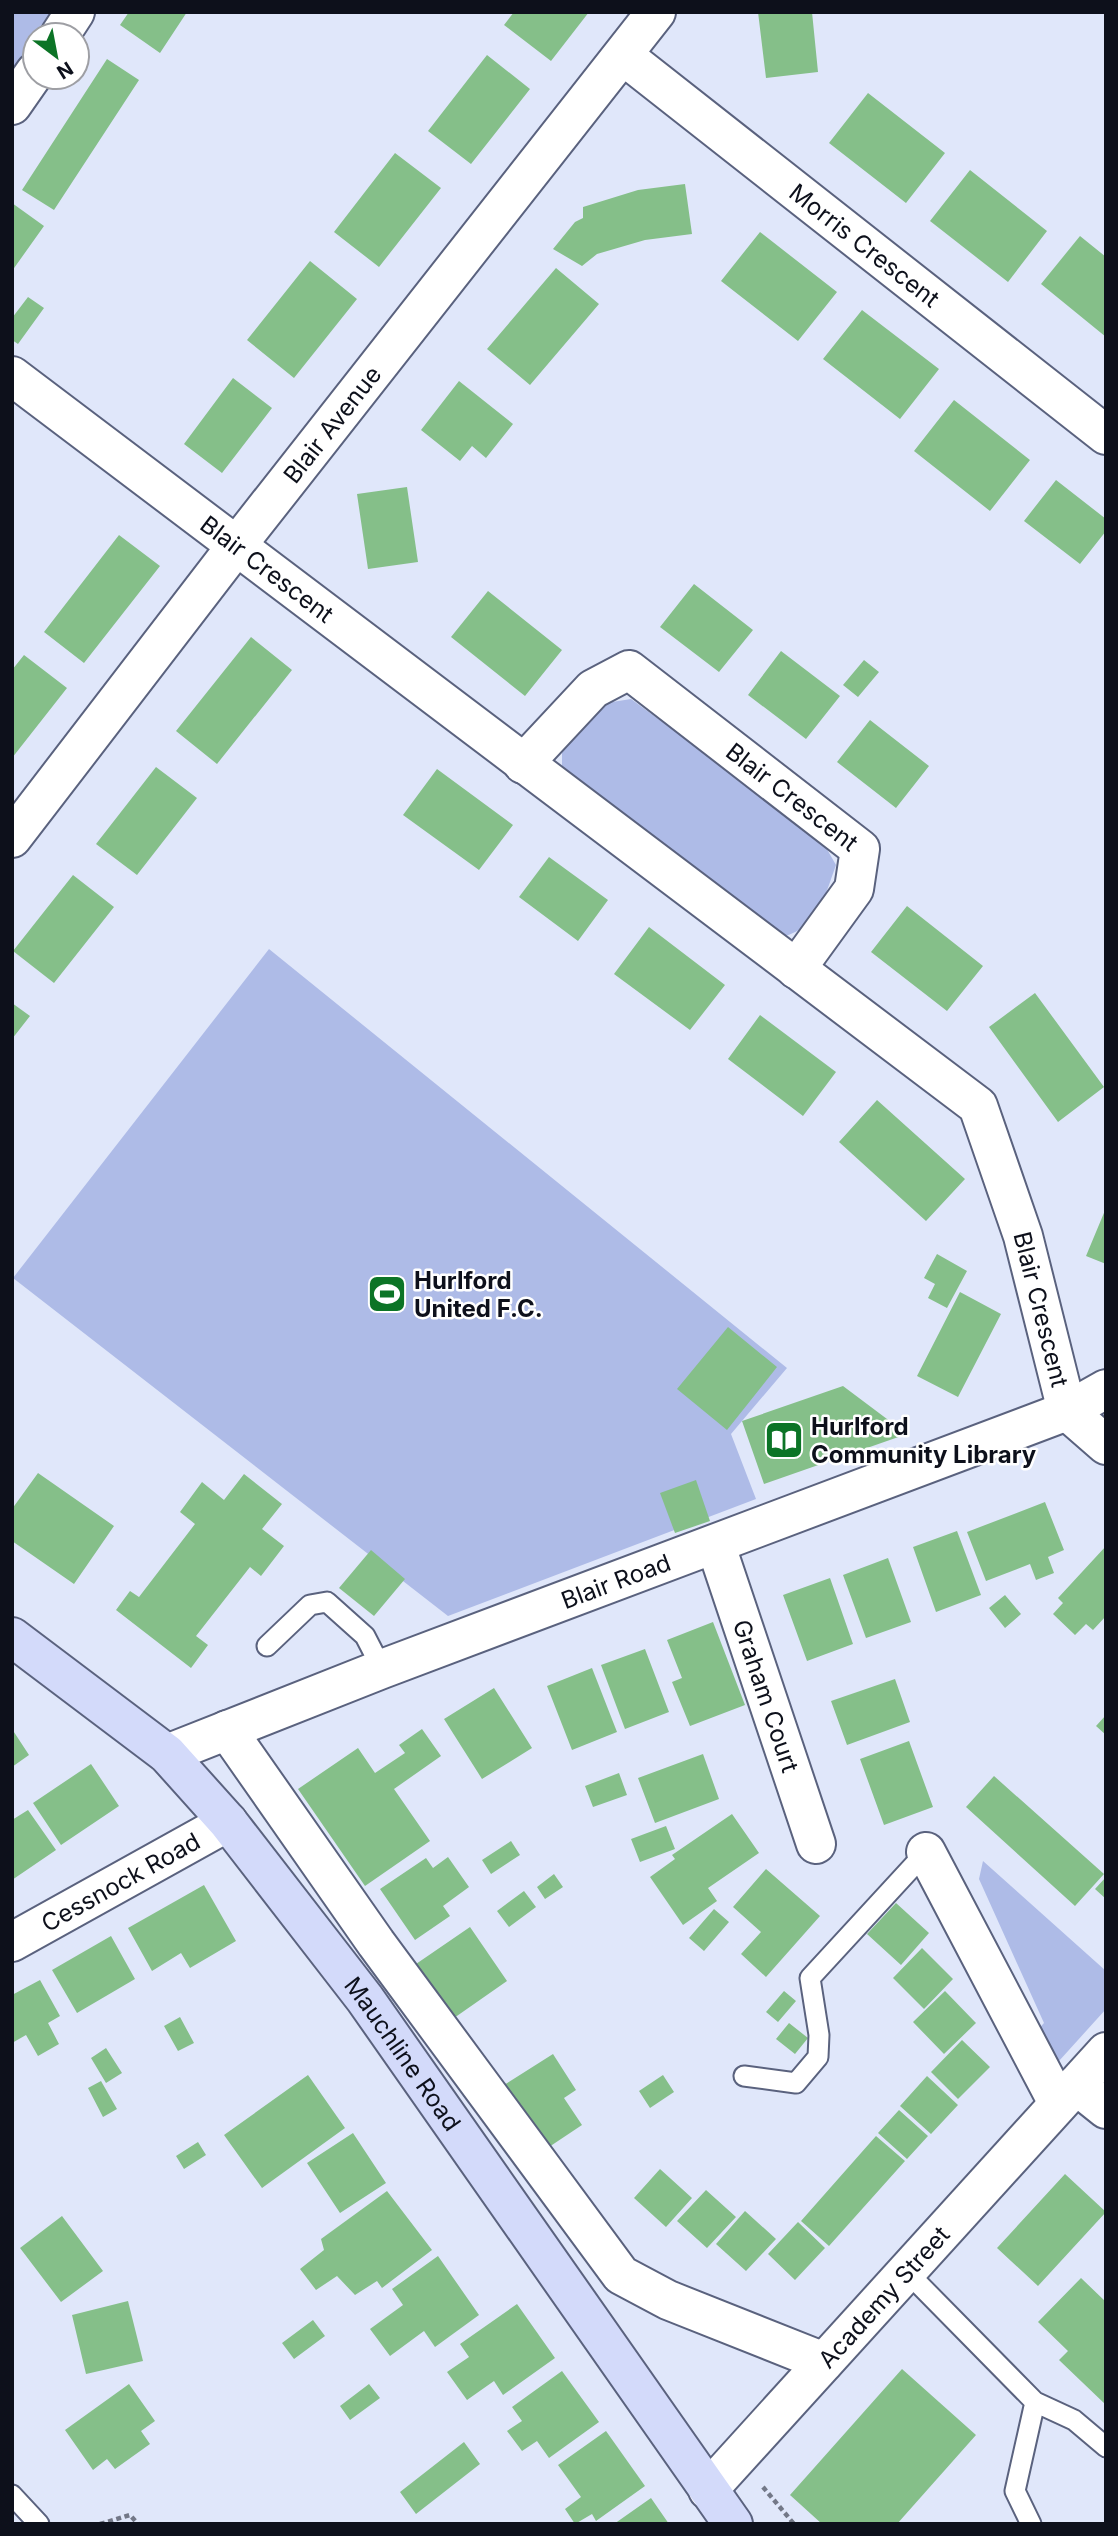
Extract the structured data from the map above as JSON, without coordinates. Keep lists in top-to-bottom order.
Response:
{
  "streets": {
    "main road": ["Mauchline Road"],
    "street": [
      "Morris Crescent",
      "Blair Avenue",
      "Blair Crescent",
      "Blair Road",
      "Graham Court",
      "Cessnock Road",
      "Academy Street"
    ]
  },
  "crossings": [
    ["Morris Crescent", "Blair Avenue"],
    ["Blair Avenue", "Blair Crescent"],
    ["Blair Crescent", "Blair Road"],
    ["Blair Road", "Graham Court"],
    ["Blair Road", "Mauchline Road"],
    ["Cessnock Road", "Mauchline Road"],
    ["Mauchline Road", "Academy Street"]
  ],
  "places": {
    "sports": ["Hurlford United F.C."],
    "library": ["Hurlford Community Library"]
  },
  "north": "bottom right"
}
